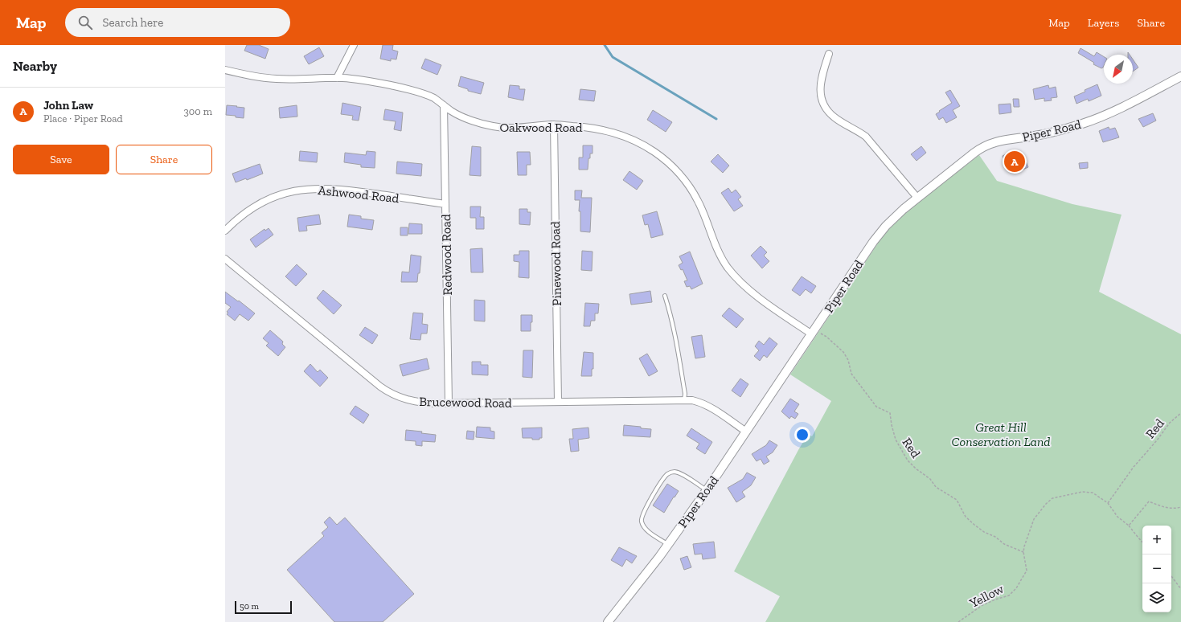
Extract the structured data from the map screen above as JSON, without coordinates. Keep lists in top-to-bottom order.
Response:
{
  "streets": {
    "street": [
      "Oakwood Road",
      "Piper Road",
      "Ashwood Road",
      "Redwood Road",
      "Pinewood Road",
      "Brucewood Road"
    ],
    "path": ["Red", "Yellow"]
  },
  "crossings": [
    ["Oakwood Road", "Piper Road"],
    ["Oakwood Road", "Redwood Road"],
    ["Oakwood Road", "Pinewood Road"],
    ["Oakwood Road", "Red"],
    ["Piper Road", "Brucewood Road"],
    ["Piper Road", "Red"],
    ["Ashwood Road", "Redwood Road"],
    ["Redwood Road", "Brucewood Road"],
    ["Pinewood Road", "Brucewood Road"],
    ["Red", "Yellow"]
  ],
  "parks": ["Great Hill Conservation Land"],
  "scale_bar": "50 m",
  "north": "bottom left",
  "page": {
    "header": "Map",
    "search": "Search here",
    "nav": ["Map", "Layers", "Share"],
    "heading": "Nearby",
    "list": [
      {
        "mark": "A",
        "name": "John Law",
        "note": "Place · Piper Road",
        "value": "300 m"
      }
    ],
    "buttons": ["Save", "Share"],
    "pins": "A",
    "map_buttons": ["+", "−"],
    "scale": "50 m"
  }
}
